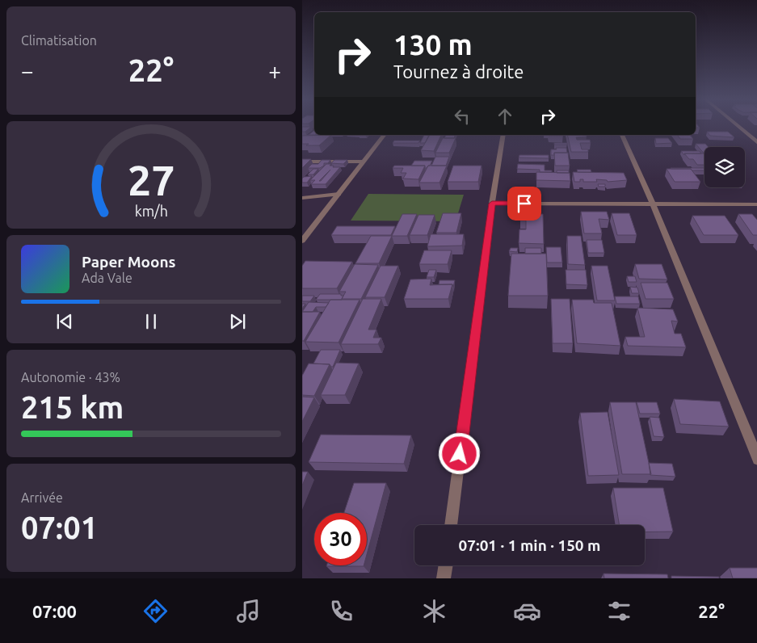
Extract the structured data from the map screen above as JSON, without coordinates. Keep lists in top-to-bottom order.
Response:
{
  "page": {
    "tile": [
      "Climatisation",
      ["Autonomie · 43%", "215 km"],
      ["Arrivée", "07:01"]
    ],
    "turn": ["130 m", "Tournez à droite"],
    "heat": ["−", "22°", "+"],
    "song": ["Paper Moons", "Ada Vale"],
    "limit": "30",
    "trip": "07:01 · 1 min · 150 m",
    "tabs": ["07:00", "22°"],
    "gauge": ["27", "km/h"]
  }
}
